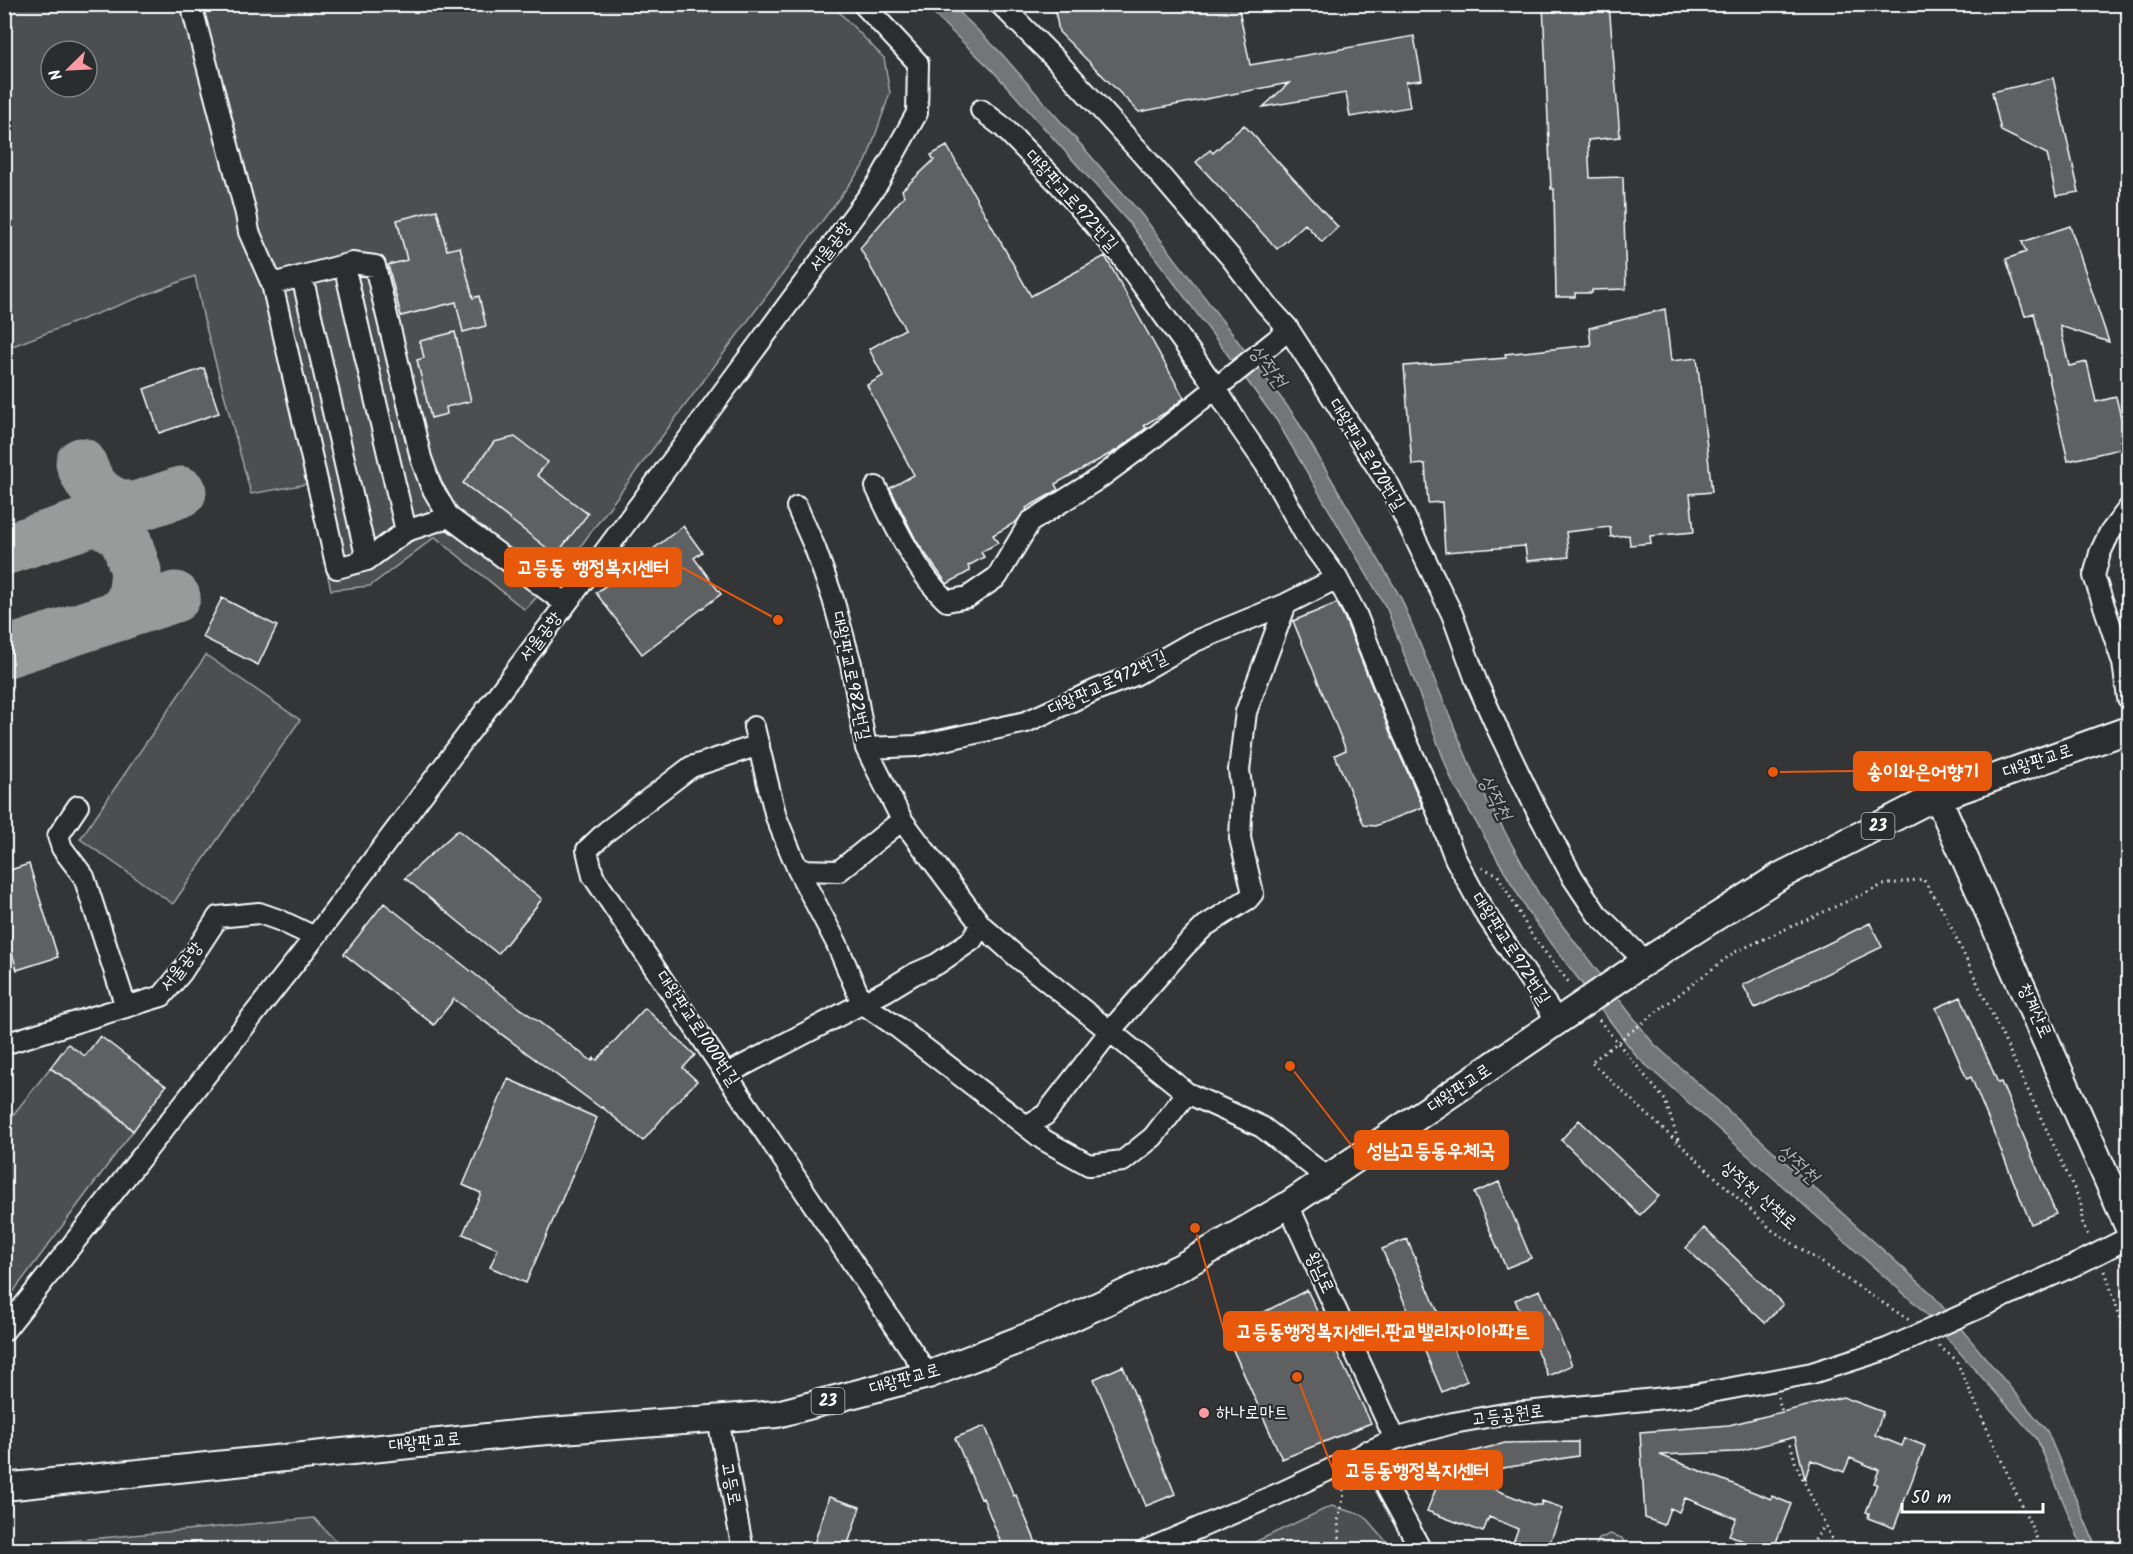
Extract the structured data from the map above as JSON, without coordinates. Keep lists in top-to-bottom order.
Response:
{
  "streets": {
    "main road": ["대왕판교로", "23", "청계산로"],
    "street": [
      "대왕판교로972번길",
      "서울공항",
      "대왕판교로970번길",
      "대왕판교로982번길",
      "대왕판교로1000번길",
      "왕남로",
      "고등공원로",
      "고등로"
    ],
    "path": ["상적천 산책로"]
  },
  "crossings": [
    ["대왕판교로972번길", "대왕판교로982번길"],
    ["대왕판교로972번길", "대왕판교로"],
    ["대왕판교로972번길", "23"],
    ["대왕판교로970번길", "대왕판교로"],
    ["대왕판교로970번길", "23"],
    ["대왕판교로982번길", "대왕판교로"],
    ["대왕판교로", "23"],
    ["대왕판교로", "청계산로"],
    ["대왕판교로", "대왕판교로1000번길"],
    ["대왕판교로", "왕남로"],
    ["대왕판교로", "고등로"],
    ["왕남로", "고등공원로"]
  ],
  "water": ["상적천"],
  "places": [
    "고등동 행정복지센터",
    "송이와은어향기",
    "성남고등동우체국",
    "고등동행정복지센터.판교밸리자이아파트",
    "고등동행정복지센터",
    "하나로마트"
  ],
  "scale_bar": "50 m",
  "north": "bottom left"
}
